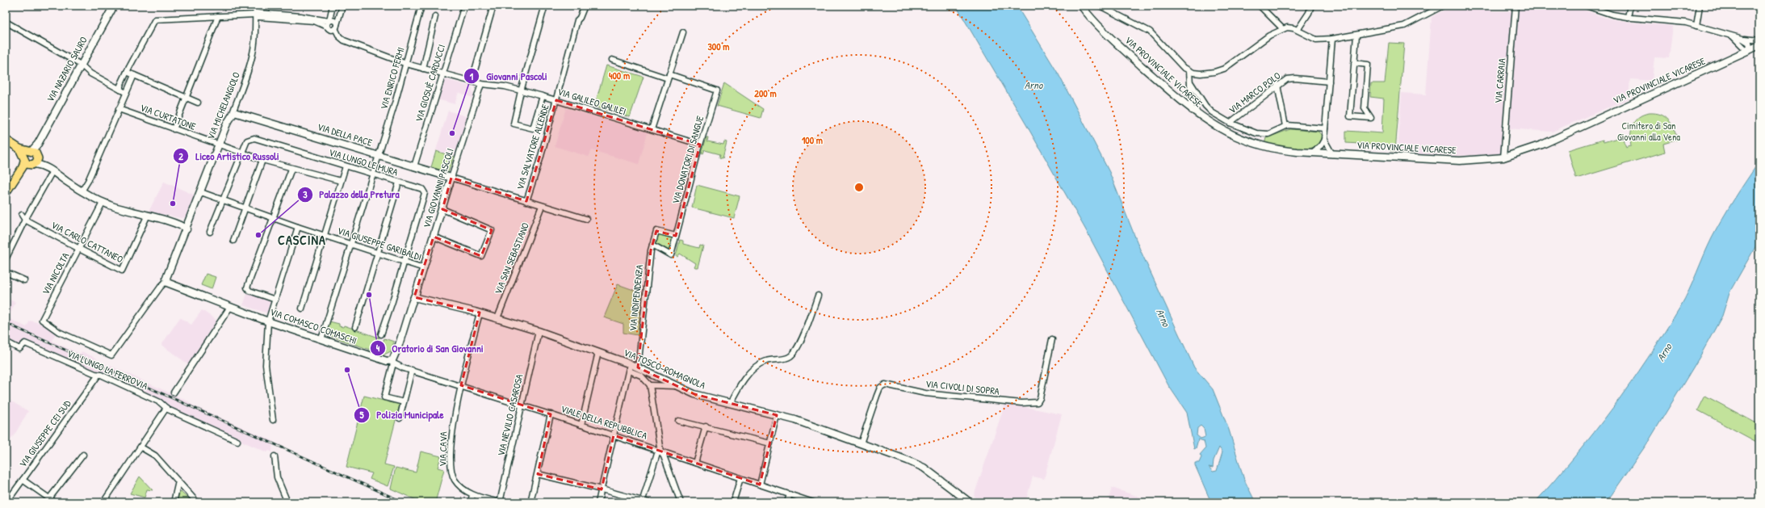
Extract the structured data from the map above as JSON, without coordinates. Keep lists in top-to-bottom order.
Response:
{
  "streets": {
    "main road": [
      "VIA NAZARIO SAURO",
      "VIA PROVINCIALE VICARESE",
      "VIA MICHELANGIOLO",
      "VIA DELLA PACE",
      "VIA GIOVANNI PASCOLI",
      "VIA COMASCO COMASCHI",
      "VIA TOSCO-ROMAGNOLA"
    ],
    "street": [
      "VIA ENRICO FERMI",
      "VIA CARRAIA",
      "VIA GIOSUÈ CARDUCCI",
      "VIA MARCO POLO",
      "VIA GALILEO GALILEI",
      "VIA CURTATONE",
      "VIA SALVATORE ALLENDE",
      "VIA DONATORI DI SANGUE",
      "VIA LUNGO LE MURA",
      "VIA CARLO CATTANEO",
      "VIA GIUSEPPE GARIBALDI",
      "VIA SAN SEBASTIANO",
      "VIA NICOLTA",
      "VIA INDIPENDENZA",
      "VIA LUNGO LA FERROVIA",
      "VIA CIVOLI DI SOPRA",
      "VIA NEVILIO CASAROSA",
      "VIALE DELLA REPUBBLICA",
      "VIA GIUSEPPE CEI SUD",
      "VIA CAVA"
    ]
  },
  "crossings": [
    ["VIA PROVINCIALE VICARESE", "VIA CARRAIA"],
    ["VIA ENRICO FERMI", "VIA GALILEO GALILEI"],
    ["VIA ENRICO FERMI", "VIA DELLA PACE"],
    ["VIA ENRICO FERMI", "VIA LUNGO LE MURA"],
    ["VIA ENRICO FERMI", "VIA GIUSEPPE GARIBALDI"],
    ["VIA ENRICO FERMI", "VIA COMASCO COMASCHI"],
    ["VIA GIOSUÈ CARDUCCI", "VIA GALILEO GALILEI"],
    ["VIA GIOSUÈ CARDUCCI", "VIA DELLA PACE"],
    ["VIA GALILEO GALILEI", "VIA MICHELANGIOLO"],
    ["VIA GALILEO GALILEI", "VIA SALVATORE ALLENDE"],
    ["VIA GALILEO GALILEI", "VIA DONATORI DI SANGUE"],
    ["VIA GALILEO GALILEI", "VIA GIOVANNI PASCOLI"],
    ["VIA MICHELANGIOLO", "VIA CURTATONE"],
    ["VIA MICHELANGIOLO", "VIA DELLA PACE"],
    ["VIA MICHELANGIOLO", "VIA GIUSEPPE GARIBALDI"],
    ["VIA MICHELANGIOLO", "VIA NICOLTA"],
    ["VIA MICHELANGIOLO", "VIA COMASCO COMASCHI"],
    ["VIA CURTATONE", "VIA LUNGO LE MURA"],
    ["VIA DELLA PACE", "VIA GIOVANNI PASCOLI"],
    ["VIA DONATORI DI SANGUE", "VIA INDIPENDENZA"],
    ["VIA LUNGO LE MURA", "VIA GIUSEPPE GARIBALDI"],
    ["VIA GIOVANNI PASCOLI", "VIA GIUSEPPE GARIBALDI"],
    ["VIA GIOVANNI PASCOLI", "VIA TOSCO-ROMAGNOLA"],
    ["VIA CARLO CATTANEO", "VIA NICOLTA"],
    ["VIA SAN SEBASTIANO", "VIA TOSCO-ROMAGNOLA"],
    ["VIA NICOLTA", "VIA COMASCO COMASCHI"],
    ["VIA INDIPENDENZA", "VIA TOSCO-ROMAGNOLA"],
    ["VIA COMASCO COMASCHI", "VIALE DELLA REPUBBLICA"],
    ["VIA TOSCO-ROMAGNOLA", "VIA CIVOLI DI SOPRA"],
    ["VIA TOSCO-ROMAGNOLA", "VIA NEVILIO CASAROSA"],
    ["VIA TOSCO-ROMAGNOLA", "VIA CAVA"],
    ["VIA LUNGO LA FERROVIA", "VIA GIUSEPPE CEI SUD"],
    ["VIA NEVILIO CASAROSA", "VIALE DELLA REPUBBLICA"],
    ["VIALE DELLA REPUBBLICA", "VIA CAVA"]
  ],
  "districts": ["CASCINA"],
  "water": ["Arno"],
  "parks": ["Cimitero di San Giovanni alla Vena"],
  "places": [
    "Giovanni Pascoli",
    "Liceo Artistico Russoli",
    "Palazzo della Pretura",
    "Oratorio di San Giovanni",
    "Polizia Municipale"
  ],
  "rings": [
    "300 m",
    "400 m",
    "200 m",
    "100 m"
  ]
}
